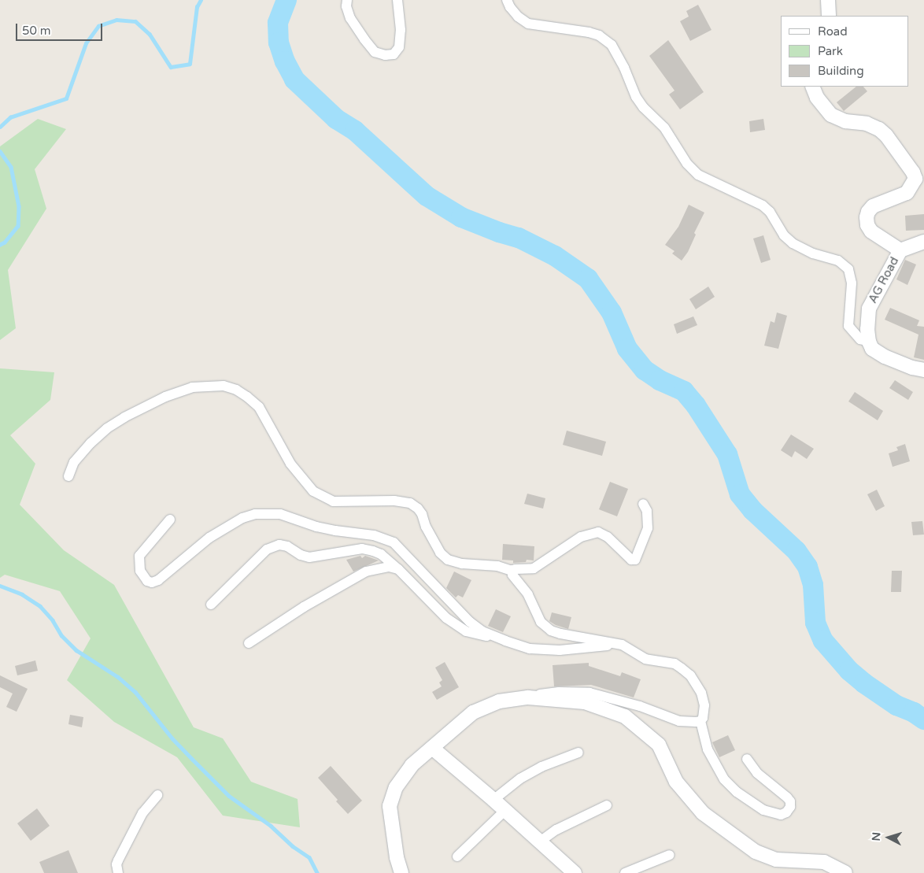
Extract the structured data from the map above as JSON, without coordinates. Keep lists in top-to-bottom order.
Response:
{
  "streets": {
    "main road": ["AG Road"]
  },
  "legend": ["Road", "Park", "Building"],
  "scale_bar": "50 m",
  "north": "left"
}
